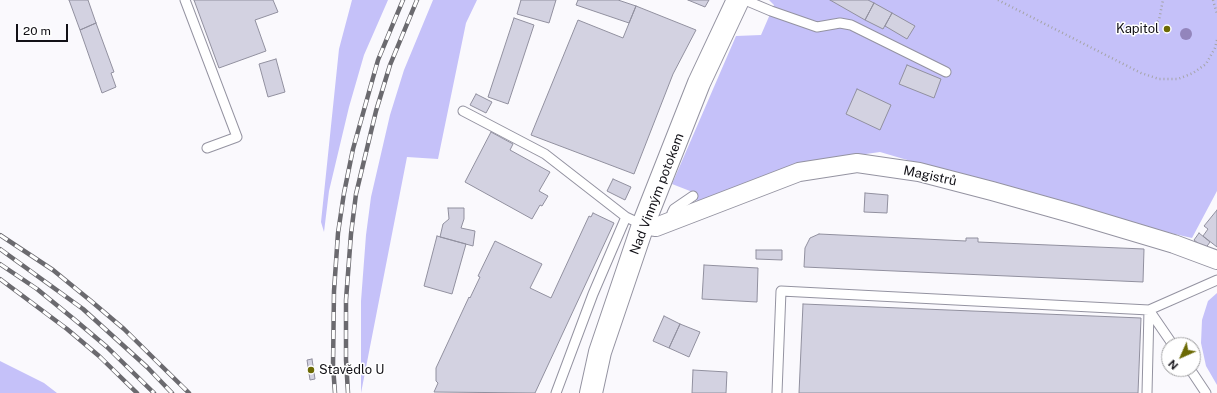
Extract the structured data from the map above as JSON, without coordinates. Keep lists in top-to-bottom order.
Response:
{
  "streets": {
    "street": ["Magistrů", "Nad Vinným potokem"]
  },
  "crossings": [
    ["Magistrů", "Nad Vinným potokem"]
  ],
  "places": ["Kapitol", "Stavědlo U"],
  "scale_bar": "20 m",
  "north": "bottom left"
}
